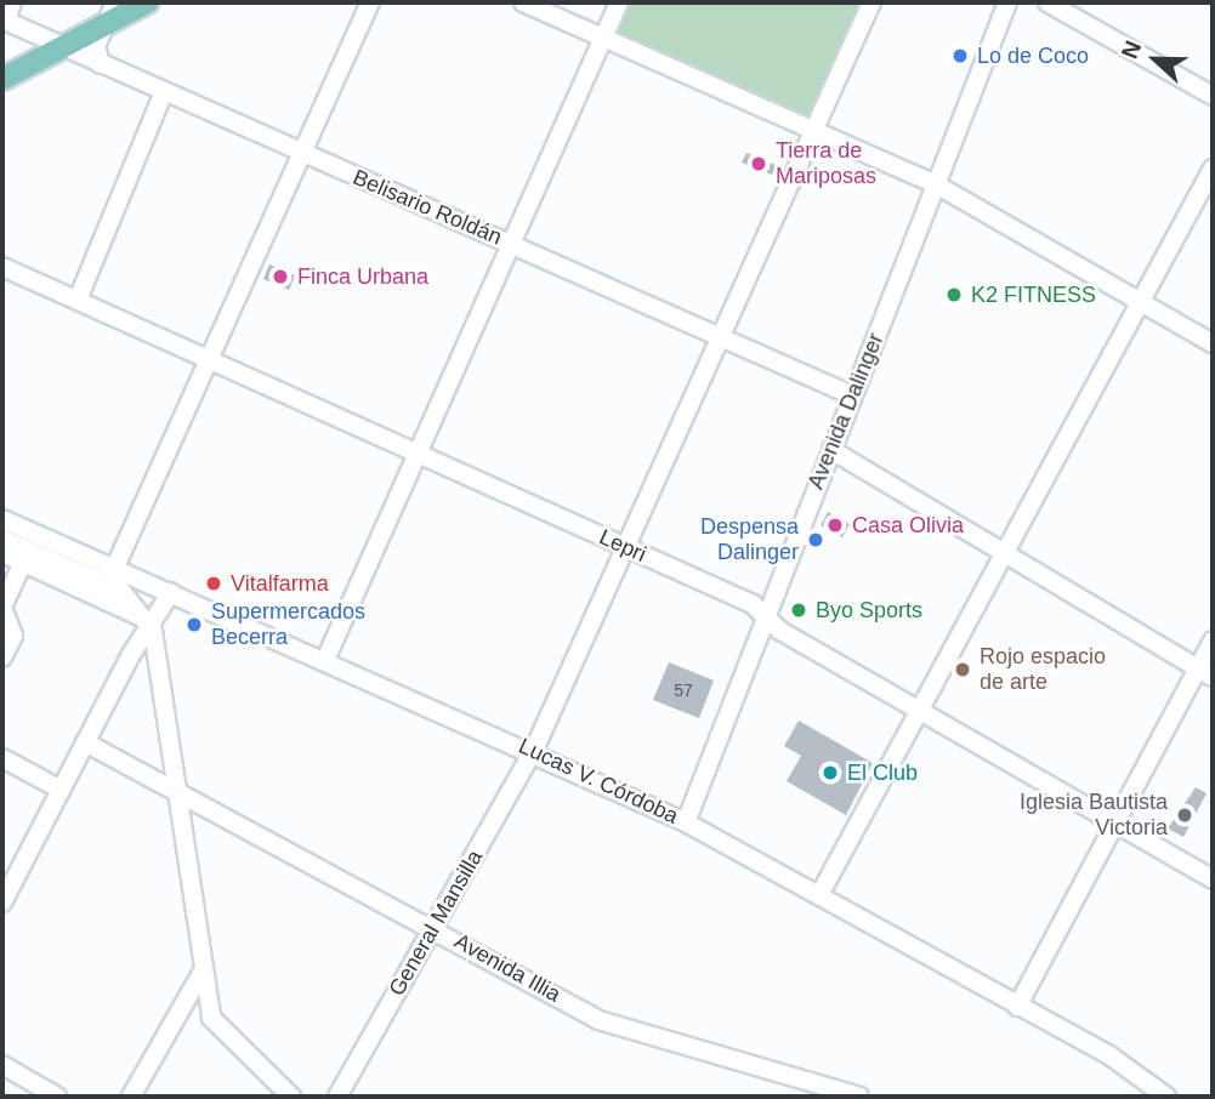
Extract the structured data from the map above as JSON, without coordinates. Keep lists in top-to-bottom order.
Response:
{
  "streets": {
    "street": [
      "Belisario Roldán",
      "Avenida Dalinger",
      "Lepri",
      "Lucas V. Córdoba",
      "General Mansilla",
      "Avenida Illia"
    ]
  },
  "crossings": [
    ["Belisario Roldán", "Avenida Dalinger"],
    ["Belisario Roldán", "General Mansilla"],
    ["Avenida Dalinger", "Lepri"],
    ["Avenida Dalinger", "Lucas V. Córdoba"],
    ["Lepri", "General Mansilla"],
    ["Lucas V. Córdoba", "General Mansilla"],
    ["General Mansilla", "Avenida Illia"]
  ],
  "places": [
    "Lo de Coco",
    "Tierra de Mariposas",
    "Finca Urbana",
    "K2 FITNESS",
    "Casa Olivia",
    "Despensa Dalinger",
    "Vitalfarma",
    "Byo Sports",
    "Supermercados Becerra",
    "Rojo espacio de arte",
    "El Club",
    "Iglesia Bautista Victoria"
  ],
  "house_numbers": ["57"],
  "north": "left"
}
